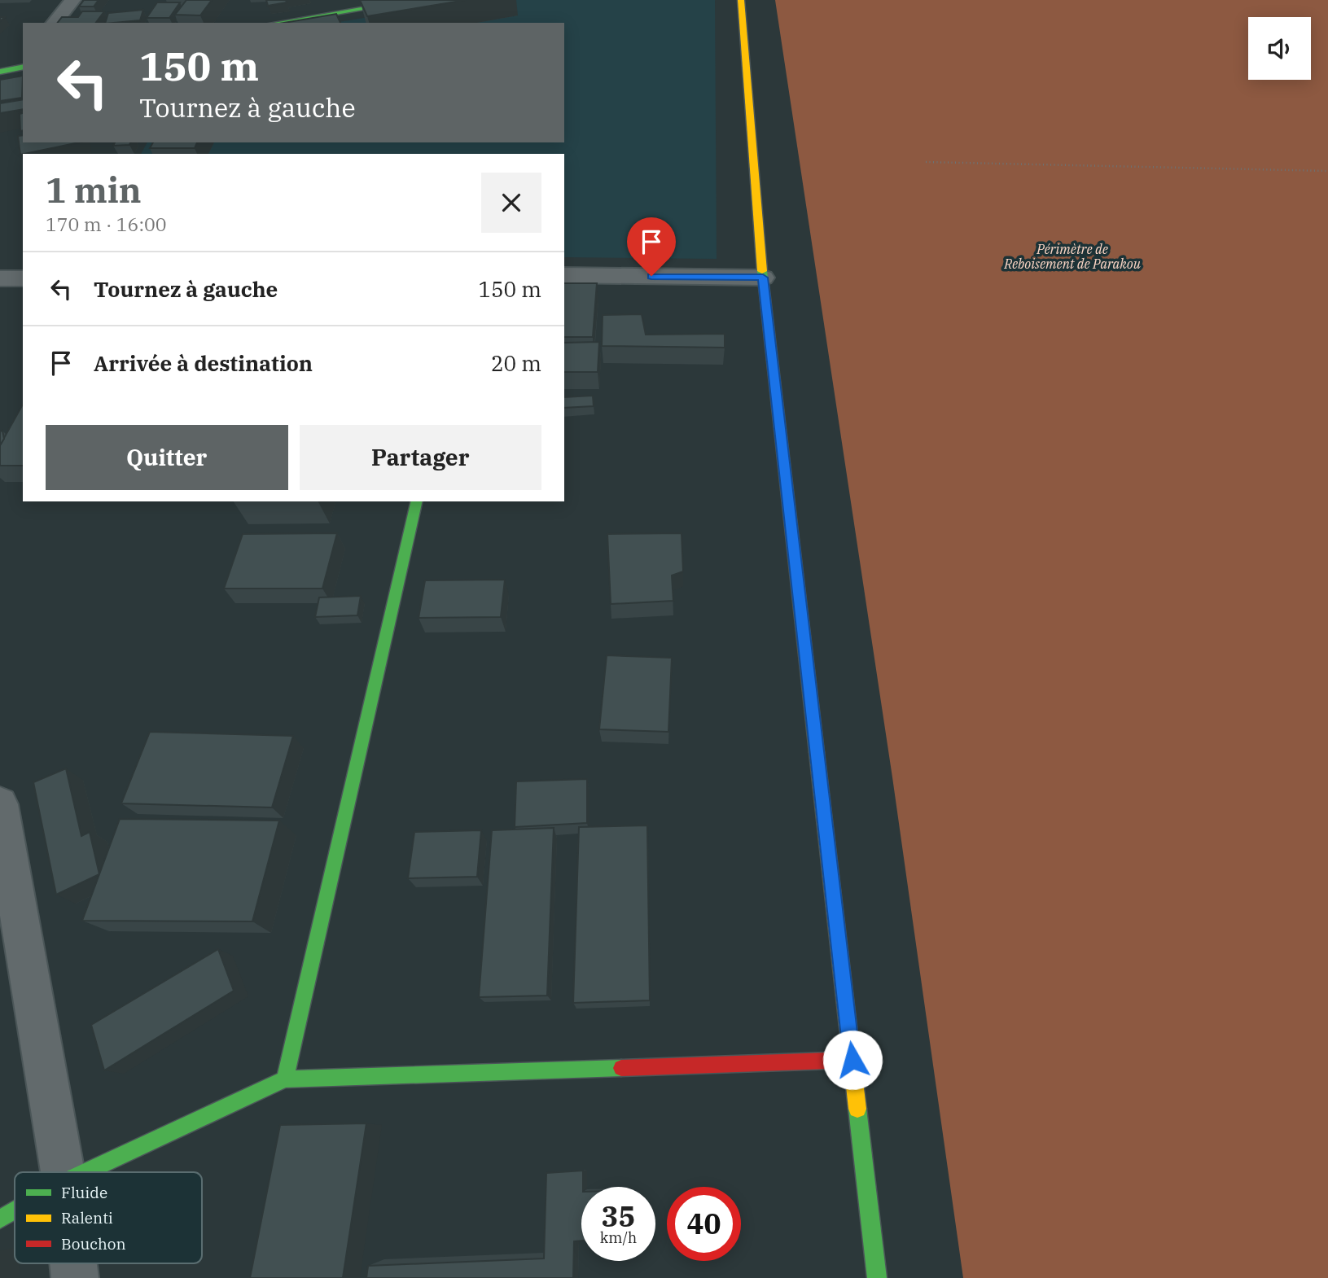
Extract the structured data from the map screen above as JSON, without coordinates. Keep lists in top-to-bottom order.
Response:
{
  "parks": ["Périmètre de Reboisement de Parakou"],
  "legend": ["Fluide", "Ralenti", "Bouchon"],
  "page": {
    "turn": ["150 m", "Tournez à gauche"],
    "heading": ["1 min", "170 m · 16:00"],
    "list": [
      {
        "name": "Tournez à gauche",
        "value": "150 m"
      },
      {
        "name": "Arrivée à destination",
        "value": "20 m"
      }
    ],
    "buttons": ["Quitter", "Partager"],
    "speed": "35 km/h",
    "limit": "40"
  }
}
